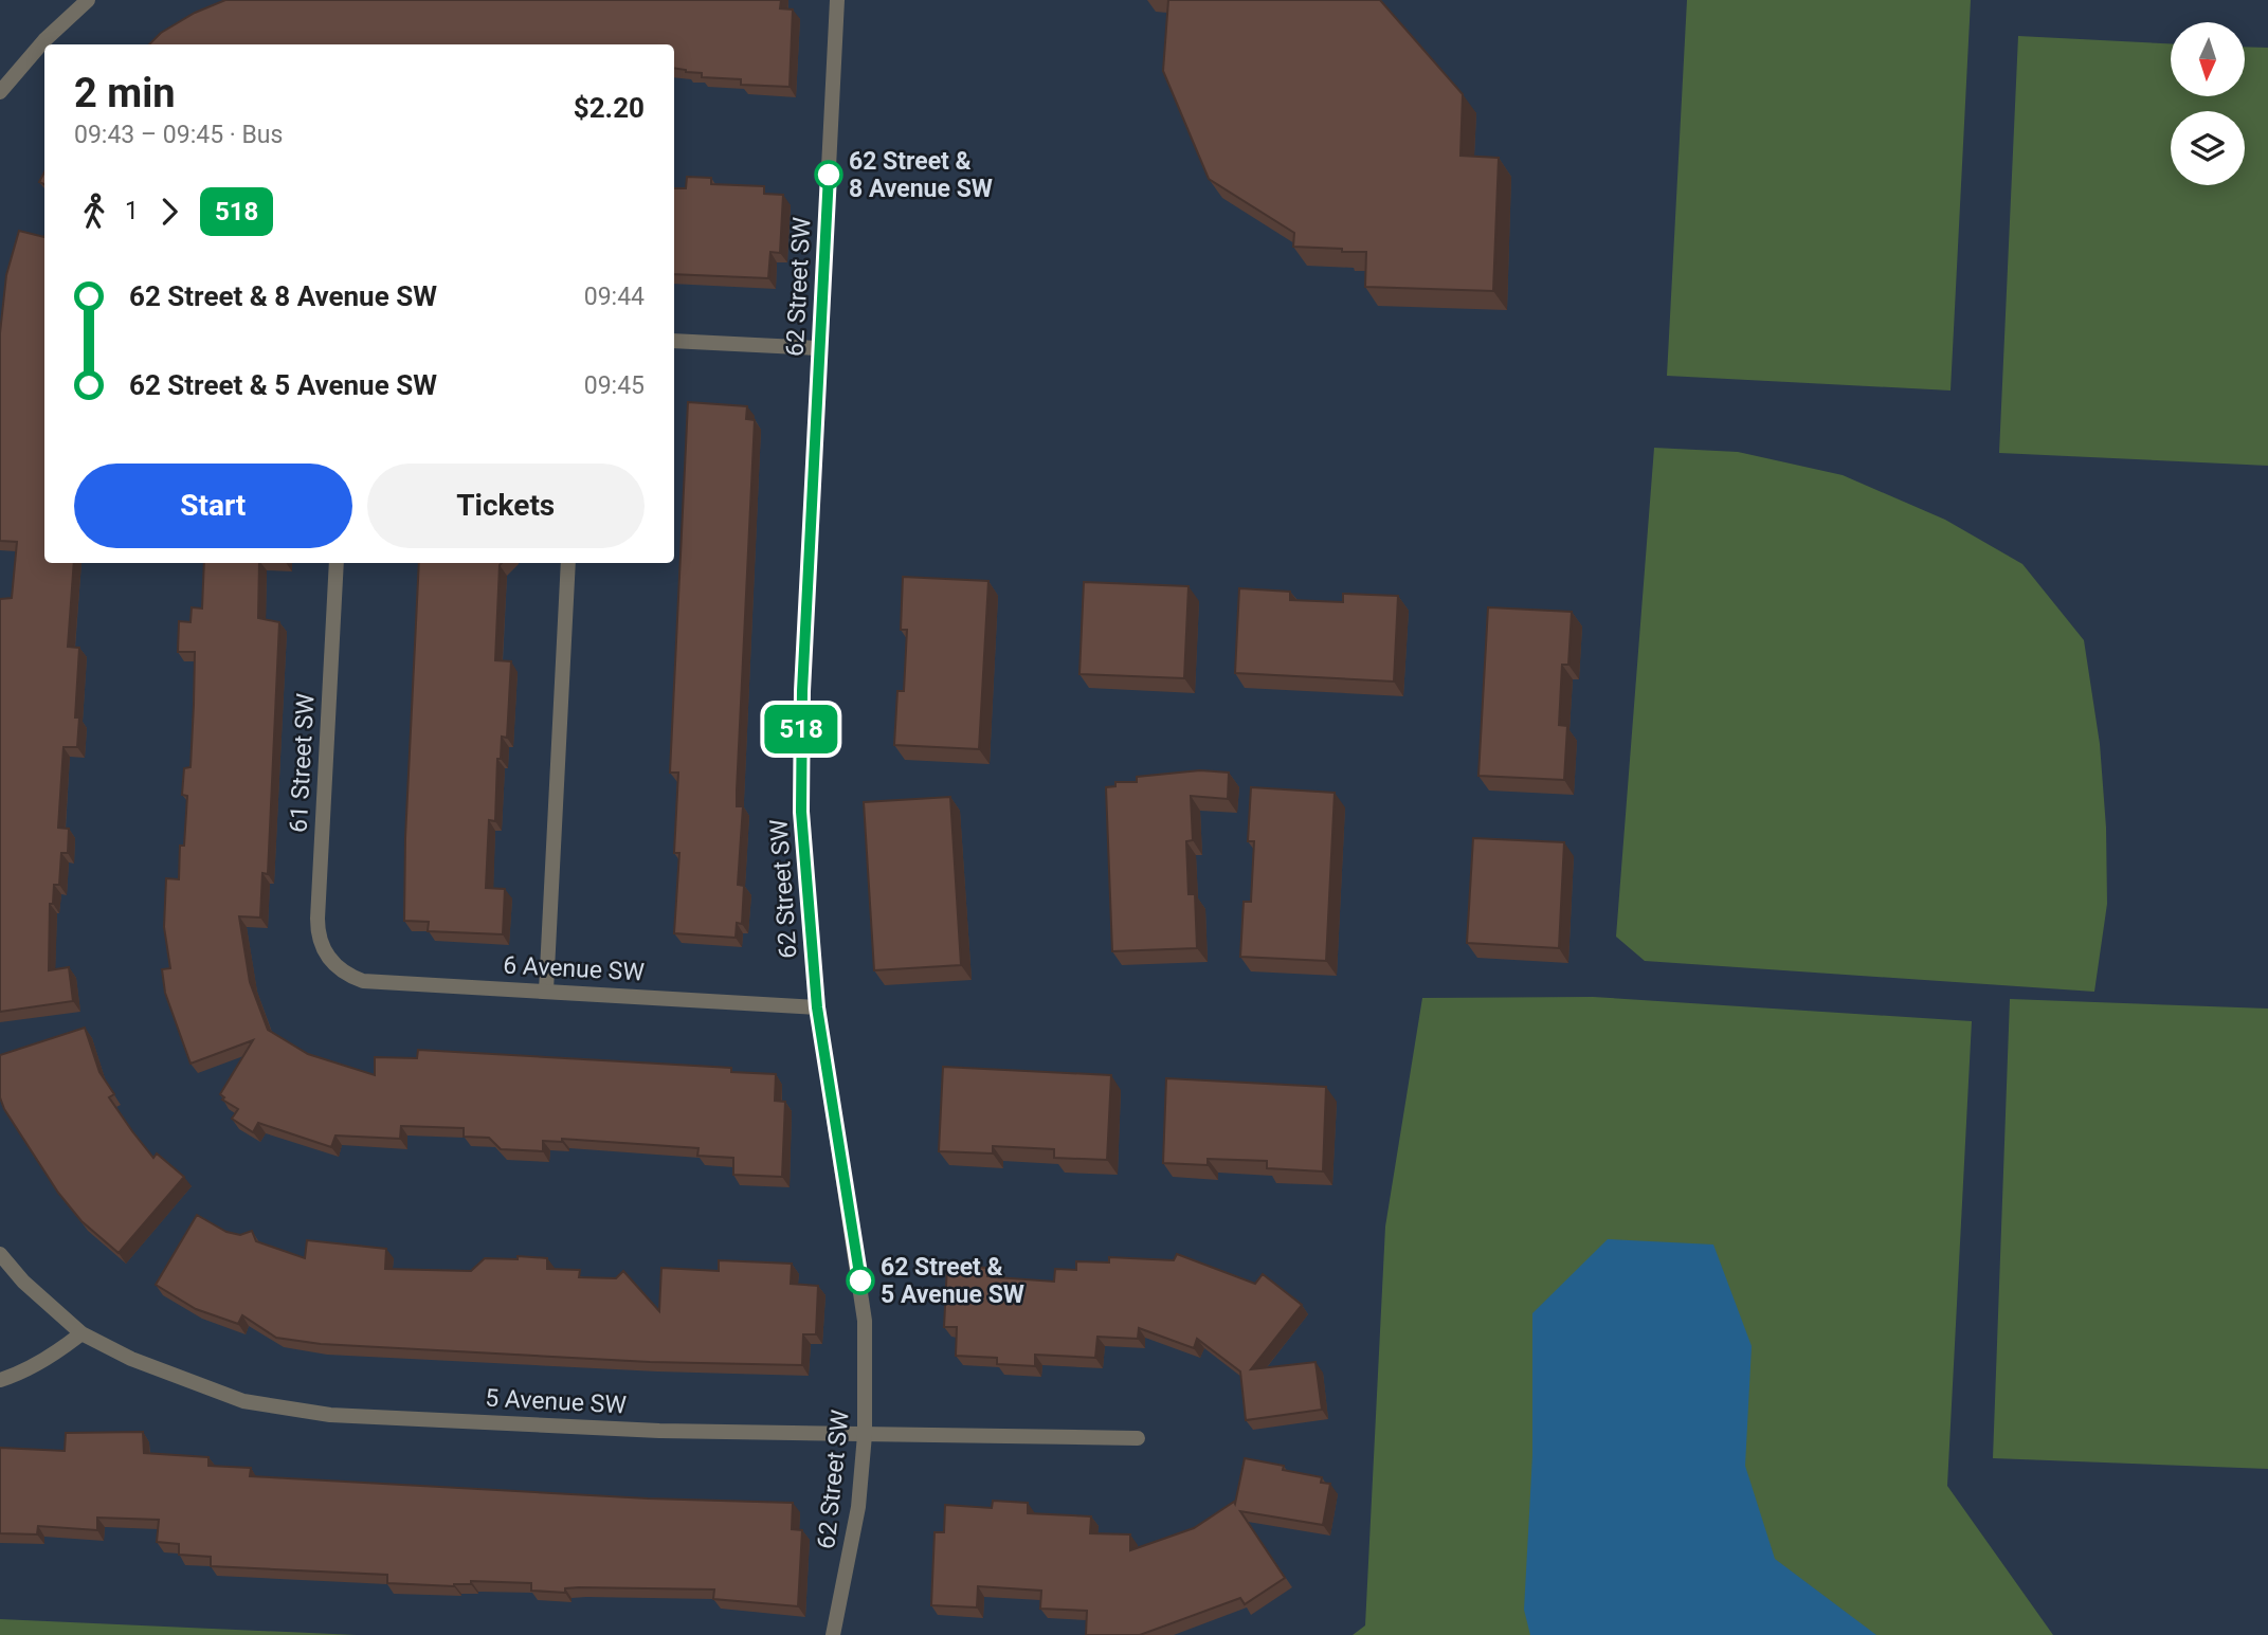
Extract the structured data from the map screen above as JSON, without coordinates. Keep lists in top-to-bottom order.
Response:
{
  "streets": {
    "street": [
      "62 Street SW",
      "61 Street SW",
      "6 Avenue SW",
      "5 Avenue SW"
    ]
  },
  "crossings": [
    ["62 Street SW", "6 Avenue SW"],
    ["62 Street SW", "5 Avenue SW"],
    ["61 Street SW", "6 Avenue SW"]
  ],
  "places": ["62 Street & 8 Avenue SW", "62 Street & 5 Avenue SW"],
  "lines": ["bus line 518"],
  "north": "bottom",
  "page": {
    "on_map": "518",
    "heading": ["2 min", "09:43 – 09:45 · Bus", "$2.20"],
    "legs": ["1", "518"],
    "list": [
      {
        "name": "62 Street & 8 Avenue SW",
        "value": "09:44"
      },
      {
        "name": "62 Street & 5 Avenue SW",
        "value": "09:45"
      }
    ],
    "buttons": ["Start", "Tickets"]
  }
}
